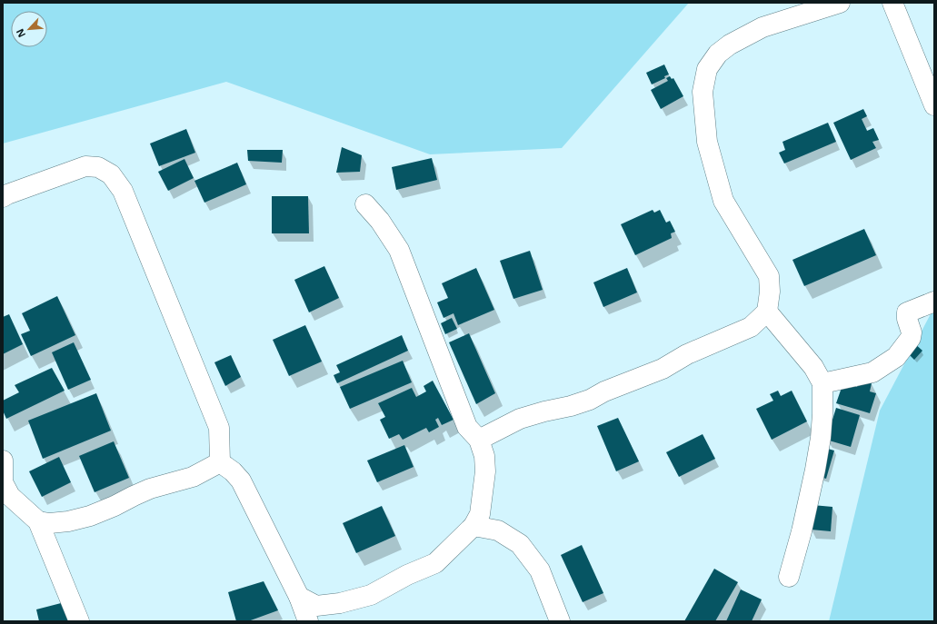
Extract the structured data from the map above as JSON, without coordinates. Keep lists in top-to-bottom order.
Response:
{
  "north": "bottom left"
}
